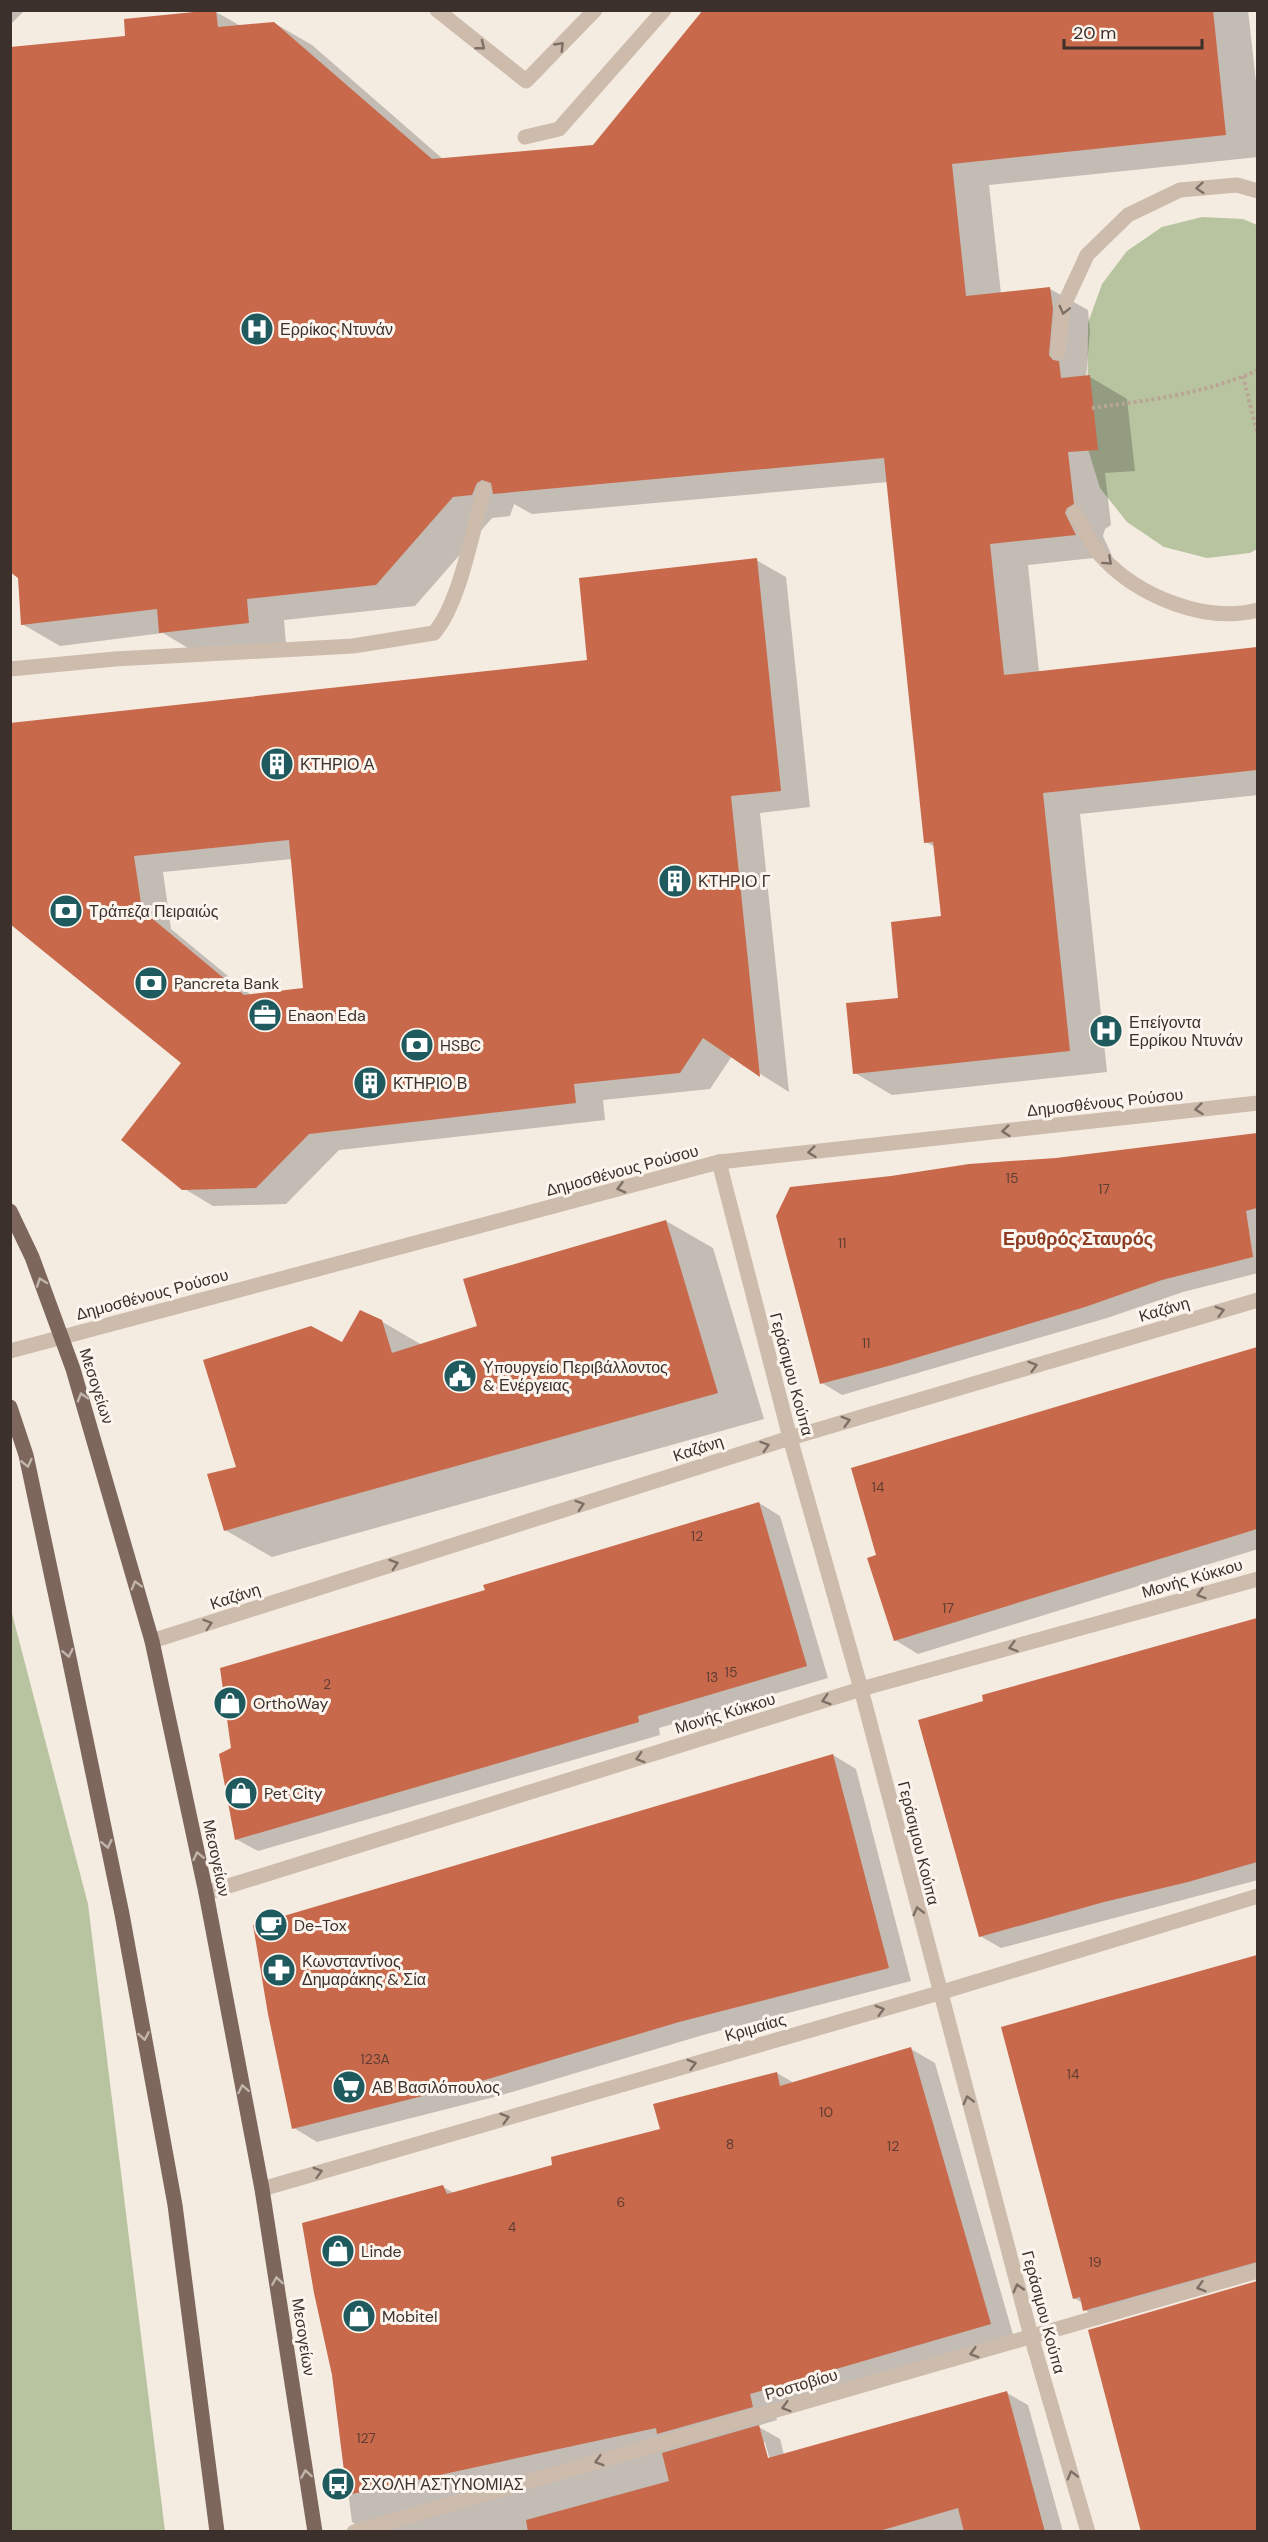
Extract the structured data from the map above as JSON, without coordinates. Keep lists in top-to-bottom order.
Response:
{
  "streets": {
    "main road": ["Μεσογείων"],
    "street": [
      "Δημοσθένους Ρούσου",
      "Καζάνη",
      "Γεράσιμου Κούπα",
      "Μονής Κύκκου",
      "Κριμαίας",
      "Ροστοβίου"
    ]
  },
  "crossings": [
    ["Δημοσθένους Ρούσου", "Γεράσιμου Κούπα"],
    ["Δημοσθένους Ρούσου", "Μεσογείων"],
    ["Καζάνη", "Γεράσιμου Κούπα"],
    ["Καζάνη", "Μεσογείων"],
    ["Γεράσιμου Κούπα", "Μονής Κύκκου"],
    ["Γεράσιμου Κούπα", "Κριμαίας"],
    ["Γεράσιμου Κούπα", "Ροστοβίου"],
    ["Μεσογείων", "Μονής Κύκκου"],
    ["Μεσογείων", "Κριμαίας"]
  ],
  "one_way": [
    "Δημοσθένους Ρούσου",
    "Καζάνη",
    "Γεράσιμου Κούπα",
    "Μονής Κύκκου",
    "Κριμαίας",
    "Ροστοβίου"
  ],
  "districts": ["Ερυθρός Σταυρός"],
  "places": {
    "hospital": ["Ερρίκος Ντυνάν", "Επείγοντα Ερρίκου Ντυνάν"],
    "building": ["ΚΤΗΡΙΟ Α", "ΚΤΗΡΙΟ Γ", "ΚΤΗΡΙΟ Β"],
    "bank": ["Τράπεζα Πειραιώς", "Pancreta Bank", "HSBC"],
    "office": ["Enaon Eda"],
    "public building": ["Υπουργείο Περιβάλλοντος & Ενέργειας"],
    "shop": [
      "OrthoWay",
      "Pet City",
      "Linde",
      "Mobitel"
    ],
    "cafe": ["De-Tox"],
    "pharmacy": ["Κωνσταντίνος Δημαράκης & Σία"],
    "supermarket": ["ΑΒ Βασιλόπουλος"],
    "bus stop": ["ΣΧΟΛΗ ΑΣΤΥΝΟΜΙΑΣ"]
  },
  "house_numbers": [
    "15",
    "17",
    "11",
    "11",
    "14",
    "12",
    "17",
    "15",
    "13",
    "2",
    "123A",
    "14",
    "10",
    "8",
    "12",
    "6",
    "4",
    "19",
    "127"
  ],
  "scale_bar": "20 m"
}
